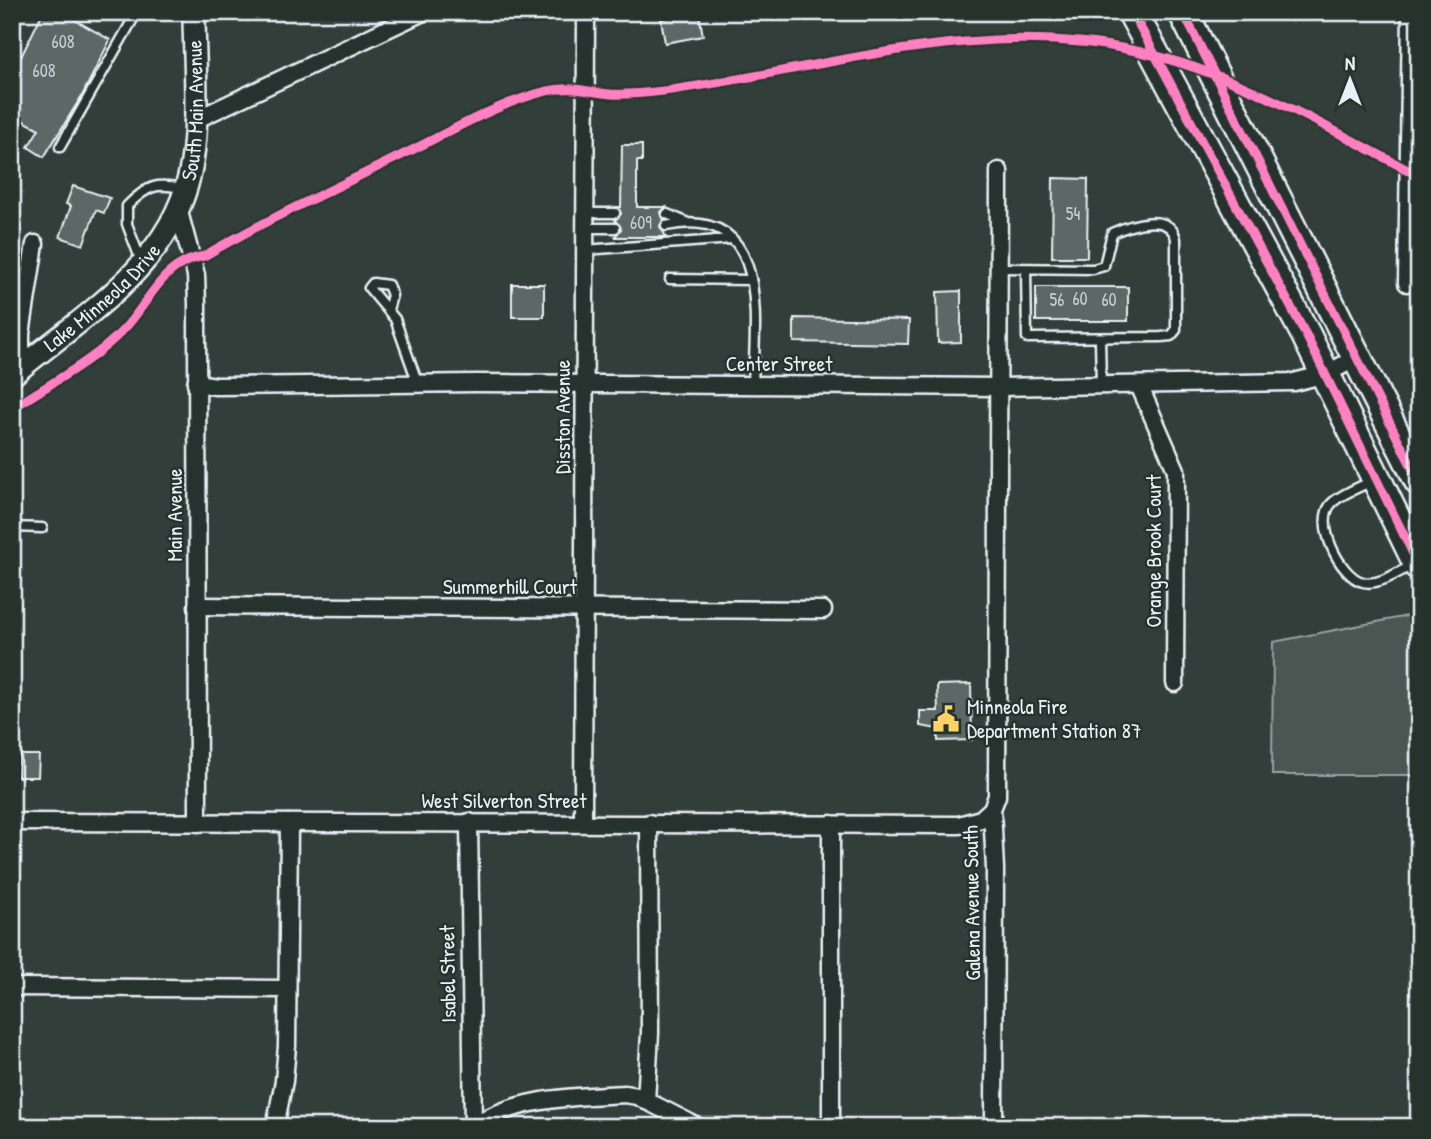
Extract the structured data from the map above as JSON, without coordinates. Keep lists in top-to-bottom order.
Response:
{
  "streets": {
    "street": [
      "South Main Avenue",
      "Lake Minneola Drive",
      "Center Street",
      "Disston Avenue",
      "Main Avenue",
      "Orange Brook Court",
      "Summerhill Court",
      "West Silverton Street",
      "Galena Avenue South",
      "Isabel Street"
    ]
  },
  "crossings": [
    ["South Main Avenue", "Lake Minneola Drive"],
    ["South Main Avenue", "Main Avenue"],
    ["Lake Minneola Drive", "Main Avenue"],
    ["Center Street", "Disston Avenue"],
    ["Center Street", "Main Avenue"],
    ["Center Street", "Orange Brook Court"],
    ["Center Street", "Galena Avenue South"],
    ["Disston Avenue", "Summerhill Court"],
    ["Disston Avenue", "West Silverton Street"],
    ["Main Avenue", "Summerhill Court"],
    ["Main Avenue", "West Silverton Street"],
    ["West Silverton Street", "Galena Avenue South"],
    ["West Silverton Street", "Isabel Street"]
  ],
  "places": {
    "public building": ["Minneola Fire Department Station 87"]
  },
  "house_numbers": [
    "608",
    "608",
    "54",
    "609",
    "60",
    "56",
    "60"
  ],
  "north": "top"
}
